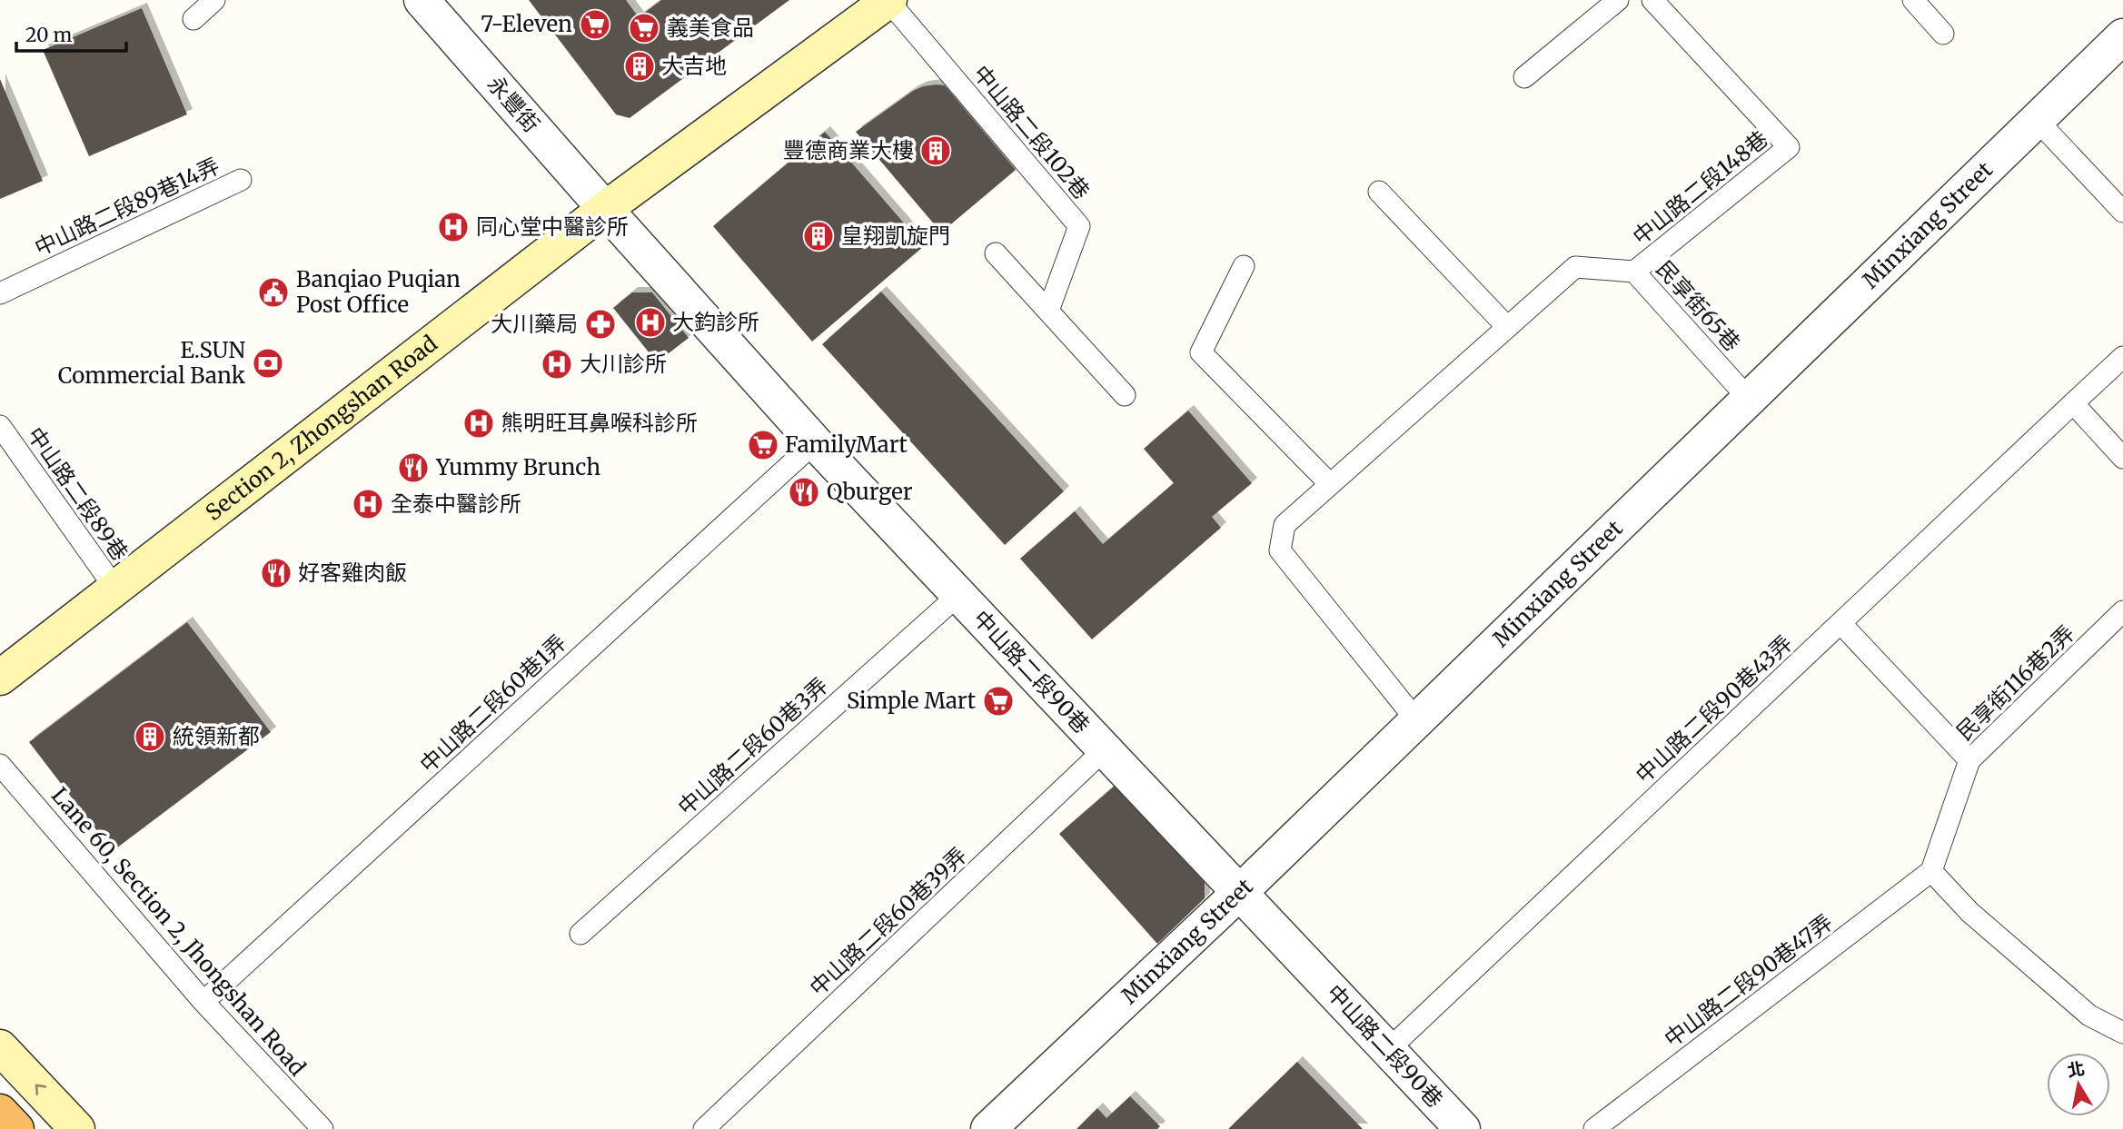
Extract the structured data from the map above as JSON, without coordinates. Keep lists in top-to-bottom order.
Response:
{
  "streets": {
    "main road": ["Section 2, Zhongshan Road"],
    "street": ["永豐街", "Minxiang Street", "中山路二段90巷"],
    "lane": [
      "中山路二段102巷",
      "中山路二段148巷",
      "中山路二段89巷14弄",
      "民享街65巷",
      "中山路二段89巷",
      "民享街116巷2弄",
      "中山路二段60巷1弄",
      "中山路二段90巷43弄",
      "中山路二段60巷3弄",
      "中山路二段60巷39弄",
      "Lane 60, Section 2, Jhongshan Road",
      "中山路二段90巷47弄"
    ]
  },
  "crossings": [
    ["永豐街", "Section 2, Zhongshan Road"],
    ["永豐街", "中山路二段90巷"],
    ["中山路二段102巷", "Section 2, Zhongshan Road"],
    ["中山路二段148巷", "民享街65巷"],
    ["Minxiang Street", "民享街65巷"],
    ["Minxiang Street", "中山路二段90巷"],
    ["Section 2, Zhongshan Road", "中山路二段89巷"],
    ["Section 2, Zhongshan Road", "中山路二段90巷"],
    ["中山路二段90巷", "中山路二段60巷1弄"],
    ["中山路二段90巷", "中山路二段90巷43弄"],
    ["中山路二段90巷", "中山路二段60巷3弄"],
    ["中山路二段90巷", "中山路二段60巷39弄"],
    ["民享街116巷2弄", "中山路二段90巷47弄"],
    ["中山路二段60巷1弄", "Lane 60, Section 2, Jhongshan Road"]
  ],
  "places": {
    "supermarket": [
      "7-Eleven",
      "義美食品",
      "FamilyMart",
      "Simple Mart"
    ],
    "building": [
      "大吉地",
      "豐德商業大樓",
      "皇翔凱旋門",
      "統領新都"
    ],
    "hospital": [
      "同心堂中醫診所",
      "大鈞診所",
      "大川診所",
      "熊明旺耳鼻喉科診所",
      "全泰中醫診所"
    ],
    "public building": ["Banqiao Puqian Post Office"],
    "pharmacy": ["大川藥局"],
    "bank": ["E.SUN Commercial Bank"],
    "restaurant": ["Yummy Brunch", "Qburger", "好客雞肉飯"]
  },
  "scale_bar": "20 m",
  "north": "top"
}
